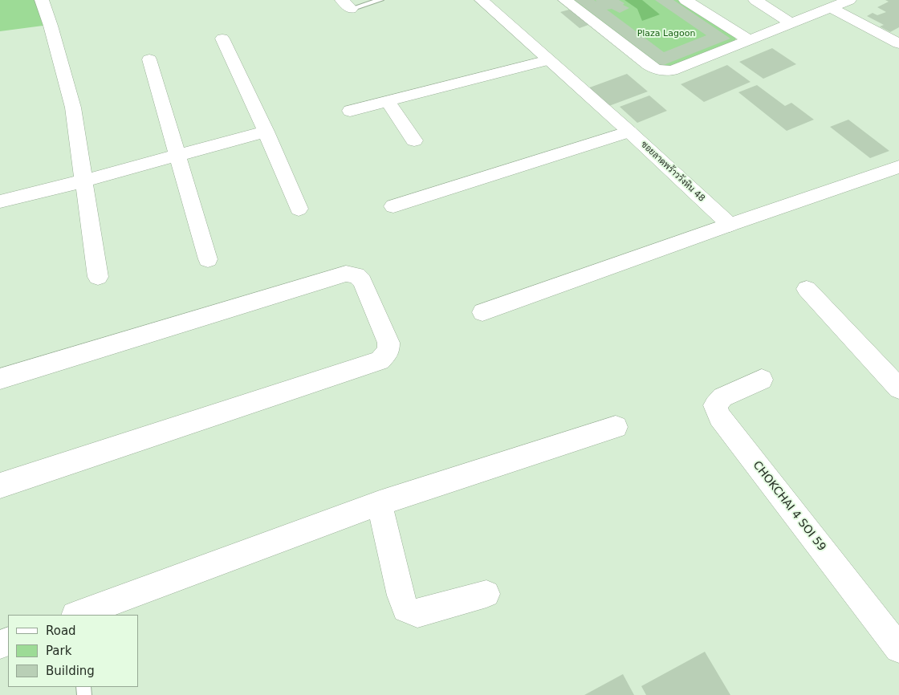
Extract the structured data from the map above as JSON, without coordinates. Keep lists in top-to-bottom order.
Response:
{
  "streets": {
    "street": ["ซอยลาดพร้าววังหิน 48", "CHOKCHAI 4 SOI 59"]
  },
  "parks": ["Plaza Lagoon"],
  "legend": ["Road", "Park", "Building"]
}
